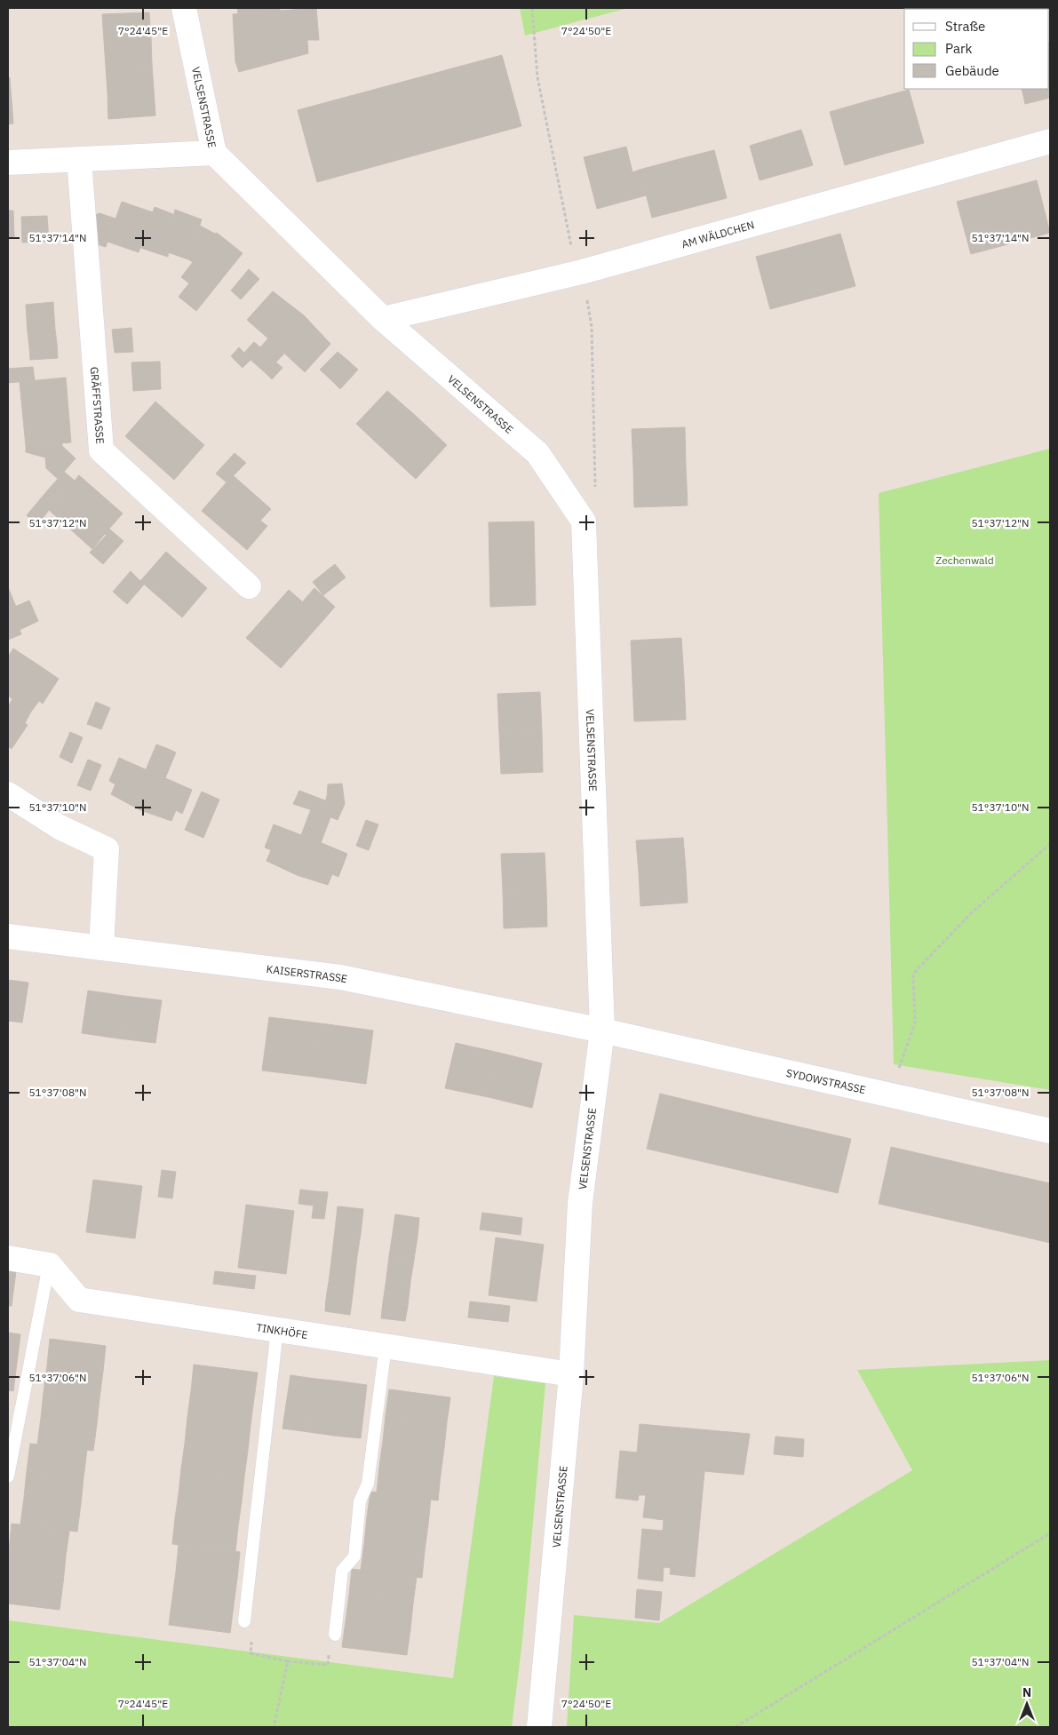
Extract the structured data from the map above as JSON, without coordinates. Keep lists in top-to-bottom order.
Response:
{
  "streets": {
    "street": [
      "VELSENSTRASSE",
      "AM WÄLDCHEN",
      "GRÄFFSTRASSE",
      "KAISERSTRASSE",
      "SYDOWSTRASSE",
      "TINKHÖFE"
    ]
  },
  "crossings": [
    ["VELSENSTRASSE", "AM WÄLDCHEN"],
    ["VELSENSTRASSE", "KAISERSTRASSE"],
    ["VELSENSTRASSE", "SYDOWSTRASSE"],
    ["VELSENSTRASSE", "TINKHÖFE"],
    ["KAISERSTRASSE", "SYDOWSTRASSE"]
  ],
  "parks": ["Zechenwald"],
  "legend": ["Straße", "Park", "Gebäude"],
  "north": "top",
  "coordinates": [
    "7°24'45\"E",
    "7°24'50\"E",
    "51°37'14\"N",
    "51°37'12\"N",
    "51°37'10\"N",
    "51°37'08\"N",
    "51°37'06\"N",
    "51°37'04\"N"
  ]
}
